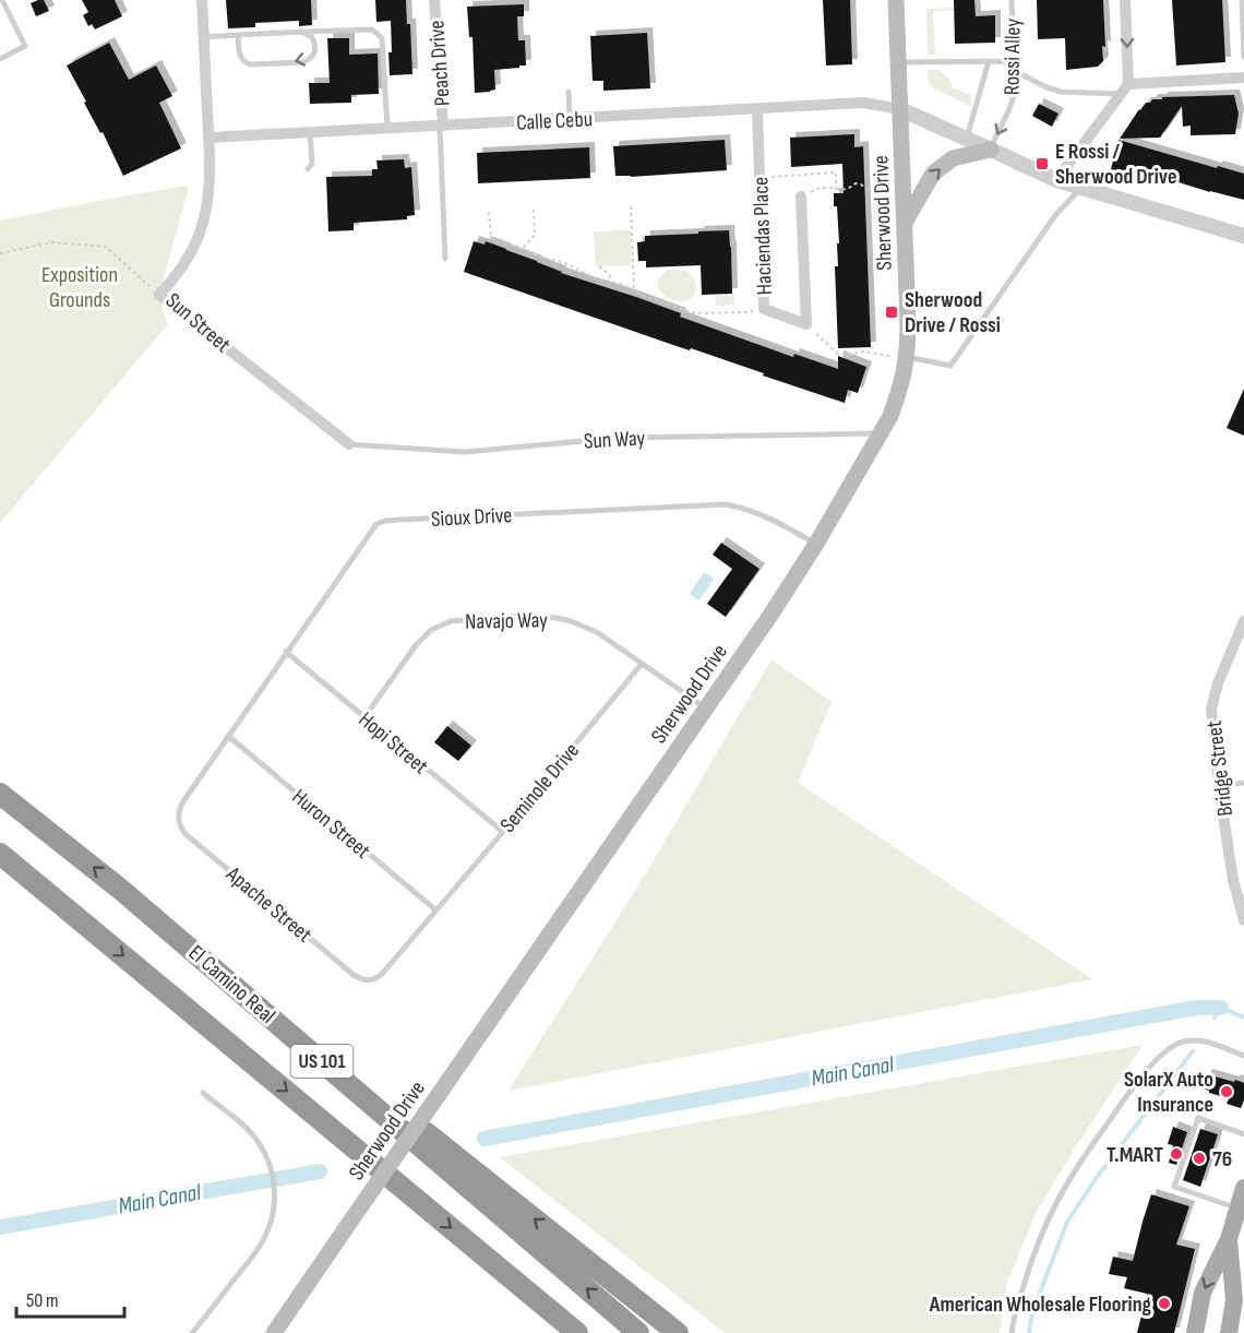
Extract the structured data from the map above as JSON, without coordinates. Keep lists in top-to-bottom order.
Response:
{
  "streets": {
    "highway": ["El Camino Real", "US 101"],
    "main road": ["Sherwood Drive"],
    "street": [
      "Peach Drive",
      "Calle Cebu",
      "Haciendas Place",
      "Sun Street",
      "Bridge Street"
    ],
    "lane": [
      "Rossi Alley",
      "Sun Way",
      "Sioux Drive",
      "Navajo Way",
      "Hopi Street",
      "Seminole Drive",
      "Huron Street",
      "Apache Street"
    ]
  },
  "crossings": [
    ["Peach Drive", "Calle Cebu"],
    ["Calle Cebu", "Sherwood Drive"],
    ["Calle Cebu", "Haciendas Place"],
    ["Calle Cebu", "Sun Street"],
    ["Sherwood Drive", "Sun Way"],
    ["Sherwood Drive", "Sioux Drive"],
    ["Sherwood Drive", "Navajo Way"],
    ["Sun Street", "Sun Way"],
    ["Sioux Drive", "Hopi Street"],
    ["Sioux Drive", "Huron Street"],
    ["Sioux Drive", "Apache Street"],
    ["Navajo Way", "Hopi Street"],
    ["Navajo Way", "Seminole Drive"],
    ["Hopi Street", "Seminole Drive"],
    ["Seminole Drive", "Huron Street"],
    ["Seminole Drive", "Apache Street"],
    ["Huron Street", "Apache Street"]
  ],
  "water": ["Main Canal"],
  "parks": ["Exposition Grounds"],
  "places": {
    "transit": ["E Rossi / Sherwood Drive", "Sherwood Drive / Rossi"],
    "other": [
      "SolarX Auto Insurance",
      "T.MART",
      "76",
      "American Wholesale Flooring"
    ]
  },
  "scale_bar": "50 m"
}
